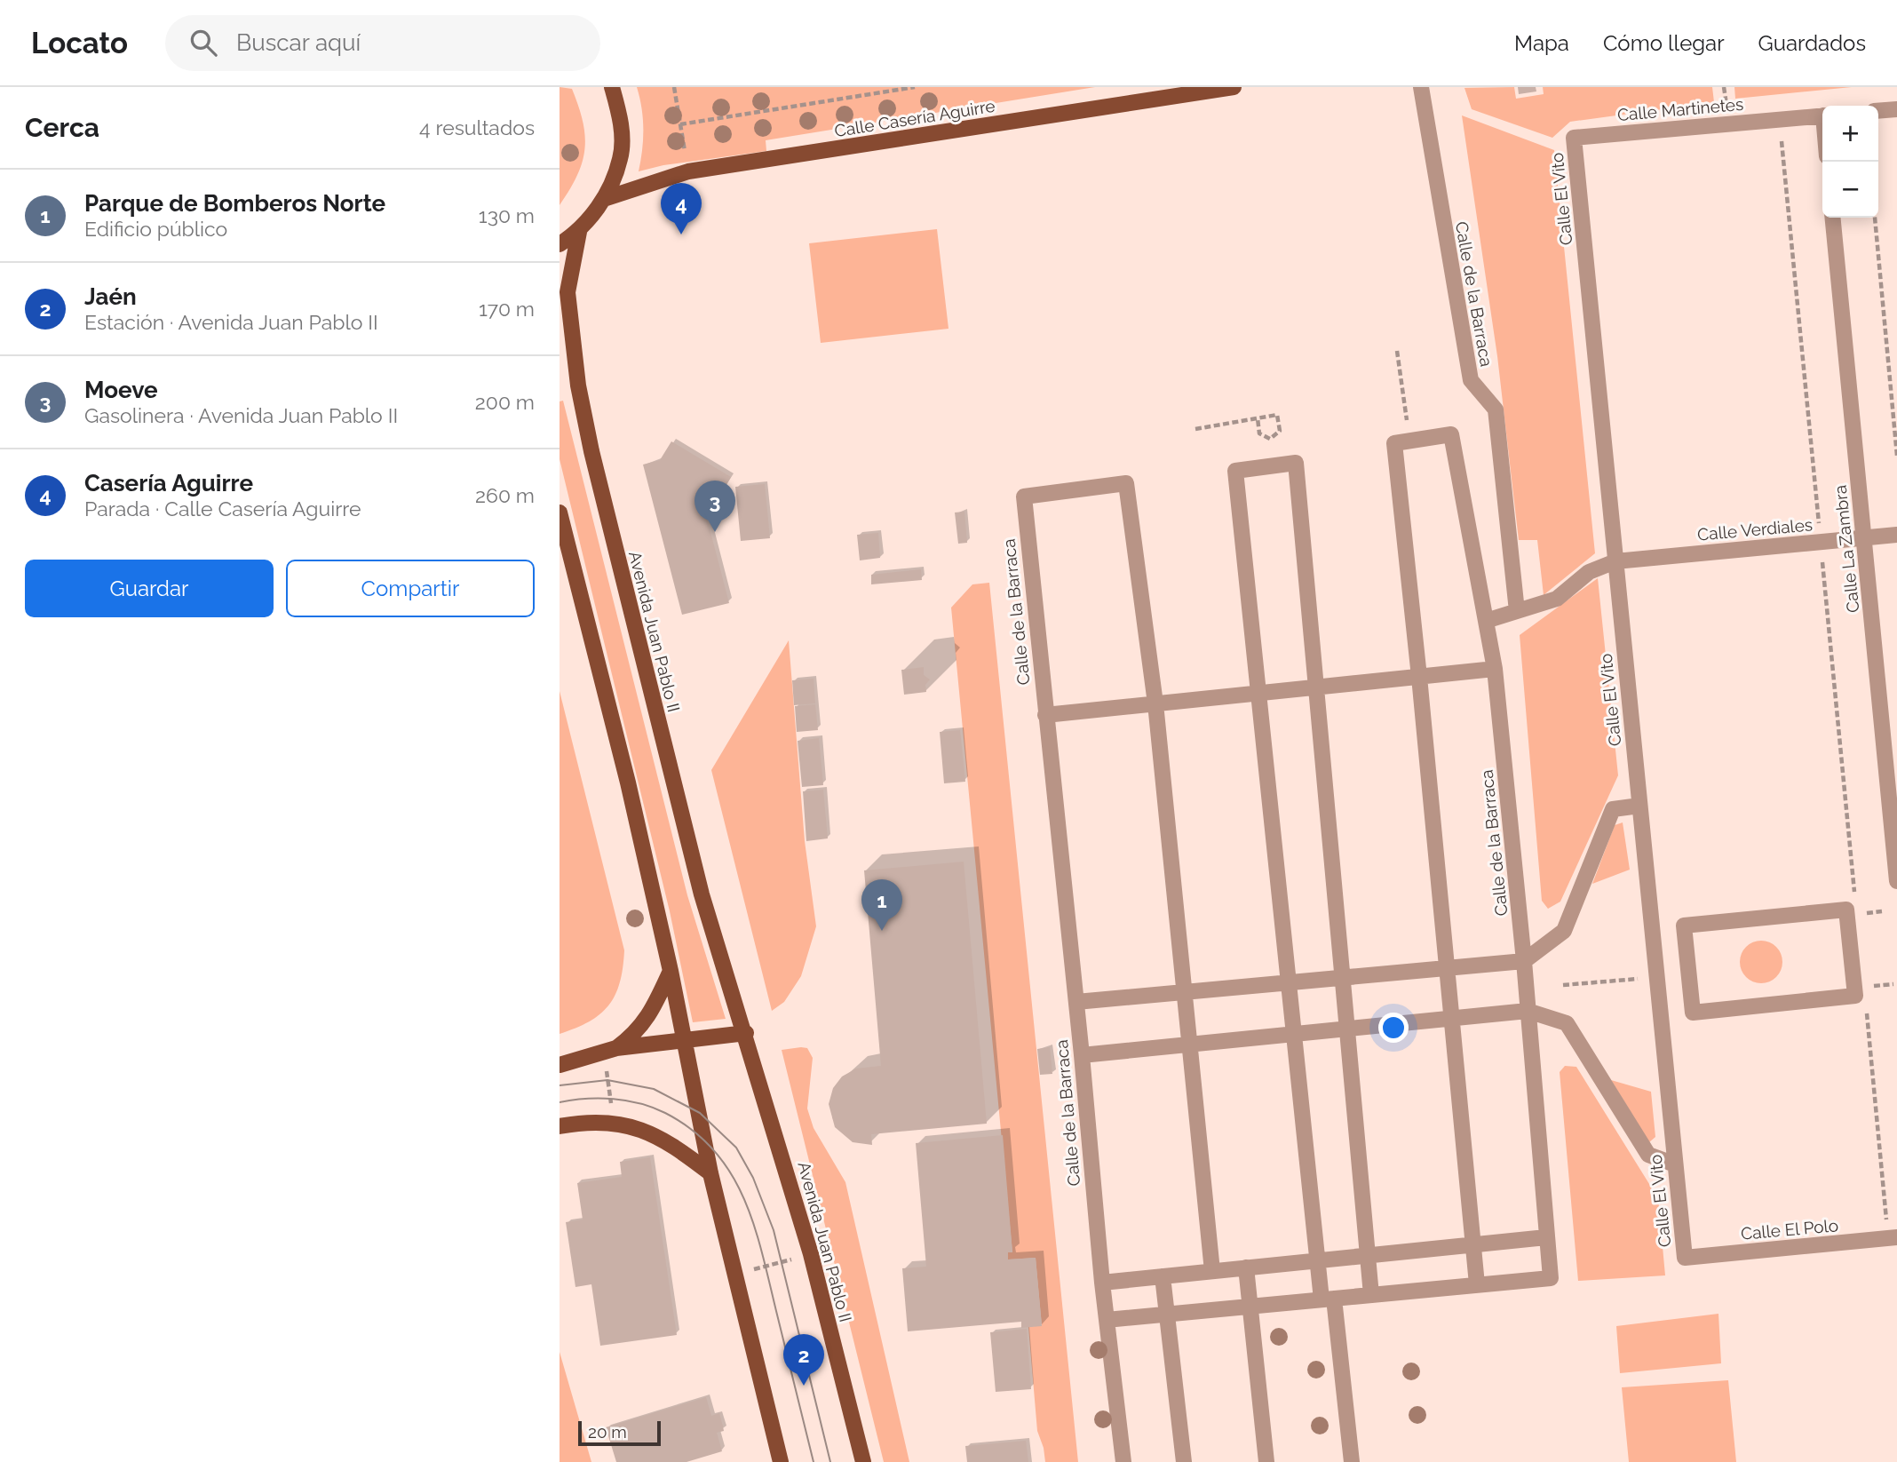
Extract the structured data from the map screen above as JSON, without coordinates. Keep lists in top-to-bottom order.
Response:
{
  "streets": {
    "main road": ["Calle Casería Aguirre", "Avenida Juan Pablo II"],
    "street": [
      "Calle Martinetes",
      "Calle El Vito",
      "Calle de la Barraca",
      "Calle Verdiales",
      "Calle La Zambra",
      "Calle El Polo"
    ]
  },
  "crossings": [
    ["Calle Martinetes", "Calle El Vito"],
    ["Calle El Vito", "Calle Verdiales"],
    ["Calle El Vito", "Calle El Polo"],
    ["Calle de la Barraca", "Calle Verdiales"],
    ["Calle Verdiales", "Calle La Zambra"]
  ],
  "scale_bar": "20 m",
  "page": {
    "header": "Locato",
    "search": "Buscar aquí",
    "nav": ["Mapa", "Cómo llegar", "Guardados"],
    "heading": ["Cerca", "4 resultados"],
    "map_buttons": ["+", "−"],
    "list": [
      {
        "mark": "1",
        "name": "Parque de Bomberos Norte",
        "note": "Edificio público",
        "value": "130 m"
      },
      {
        "mark": "2",
        "name": "Jaén",
        "note": "Estación · Avenida Juan Pablo II",
        "value": "170 m"
      },
      {
        "mark": "3",
        "name": "Moeve",
        "note": "Gasolinera · Avenida Juan Pablo II",
        "value": "200 m"
      },
      {
        "mark": "4",
        "name": "Casería Aguirre",
        "note": "Parada · Calle Casería Aguirre",
        "value": "260 m"
      }
    ],
    "pins": [
      "4",
      "3",
      "1",
      "2"
    ],
    "buttons": ["Guardar", "Compartir"],
    "scale": "20 m"
  }
}
